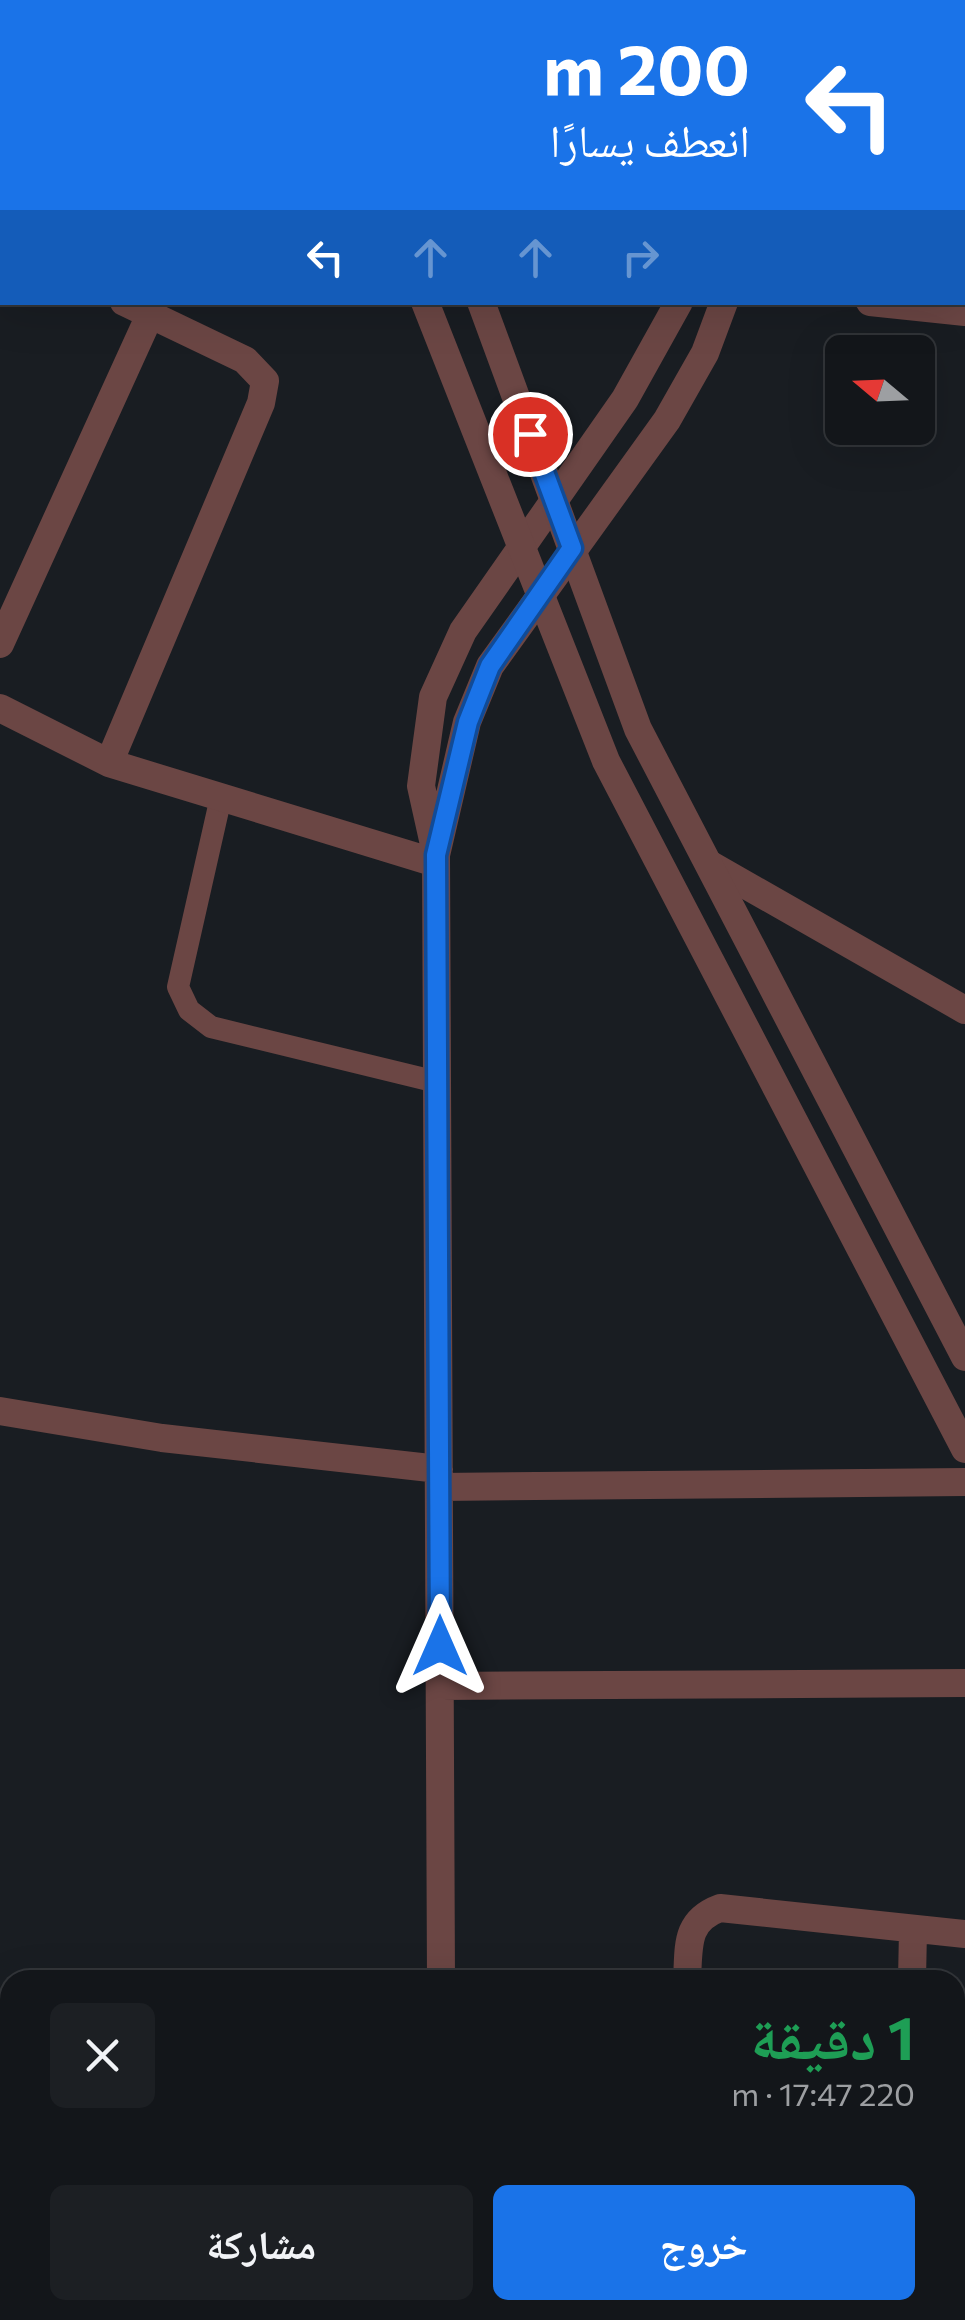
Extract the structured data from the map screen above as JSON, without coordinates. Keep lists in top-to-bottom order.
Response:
{
  "north": "left",
  "page": {
    "turn": ["200 m", "انعطف يسارًا"],
    "heading": ["1 دقيقة", "220 m · 17:47"],
    "buttons": ["خروج", "مشاركة"]
  }
}
